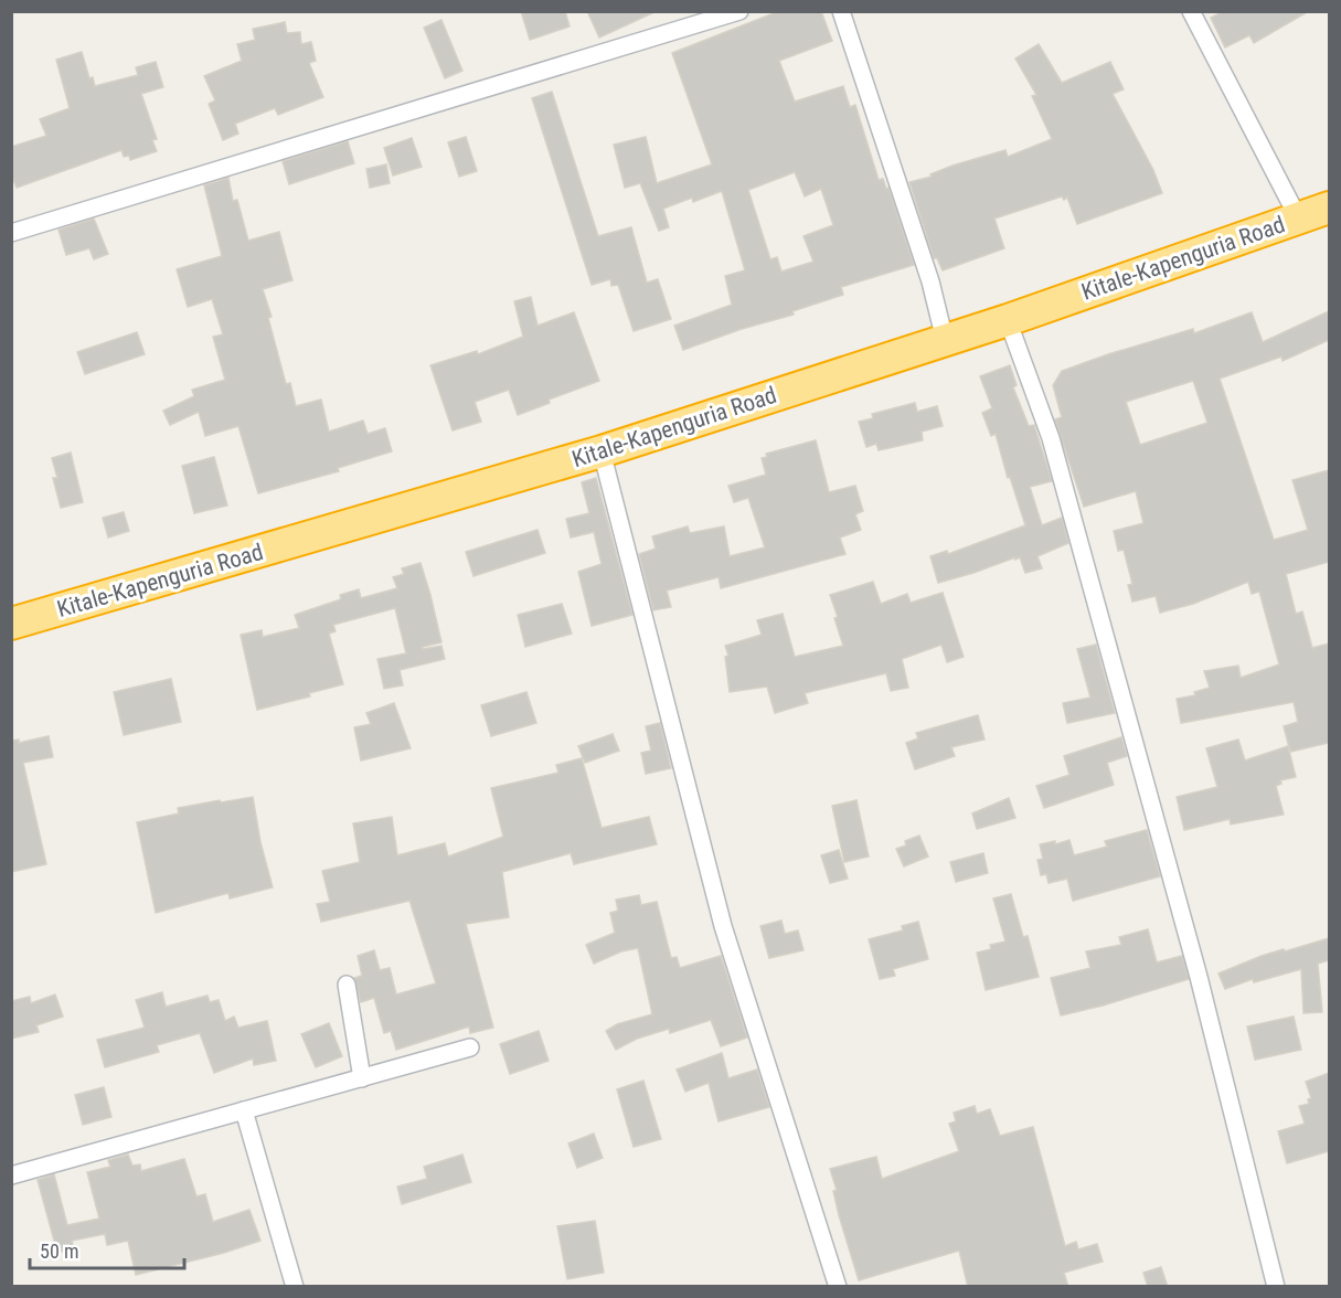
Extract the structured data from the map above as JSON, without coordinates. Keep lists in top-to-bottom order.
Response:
{
  "streets": {
    "highway": ["Kitale-Kapenguria Road"]
  },
  "scale_bar": "50 m"
}
